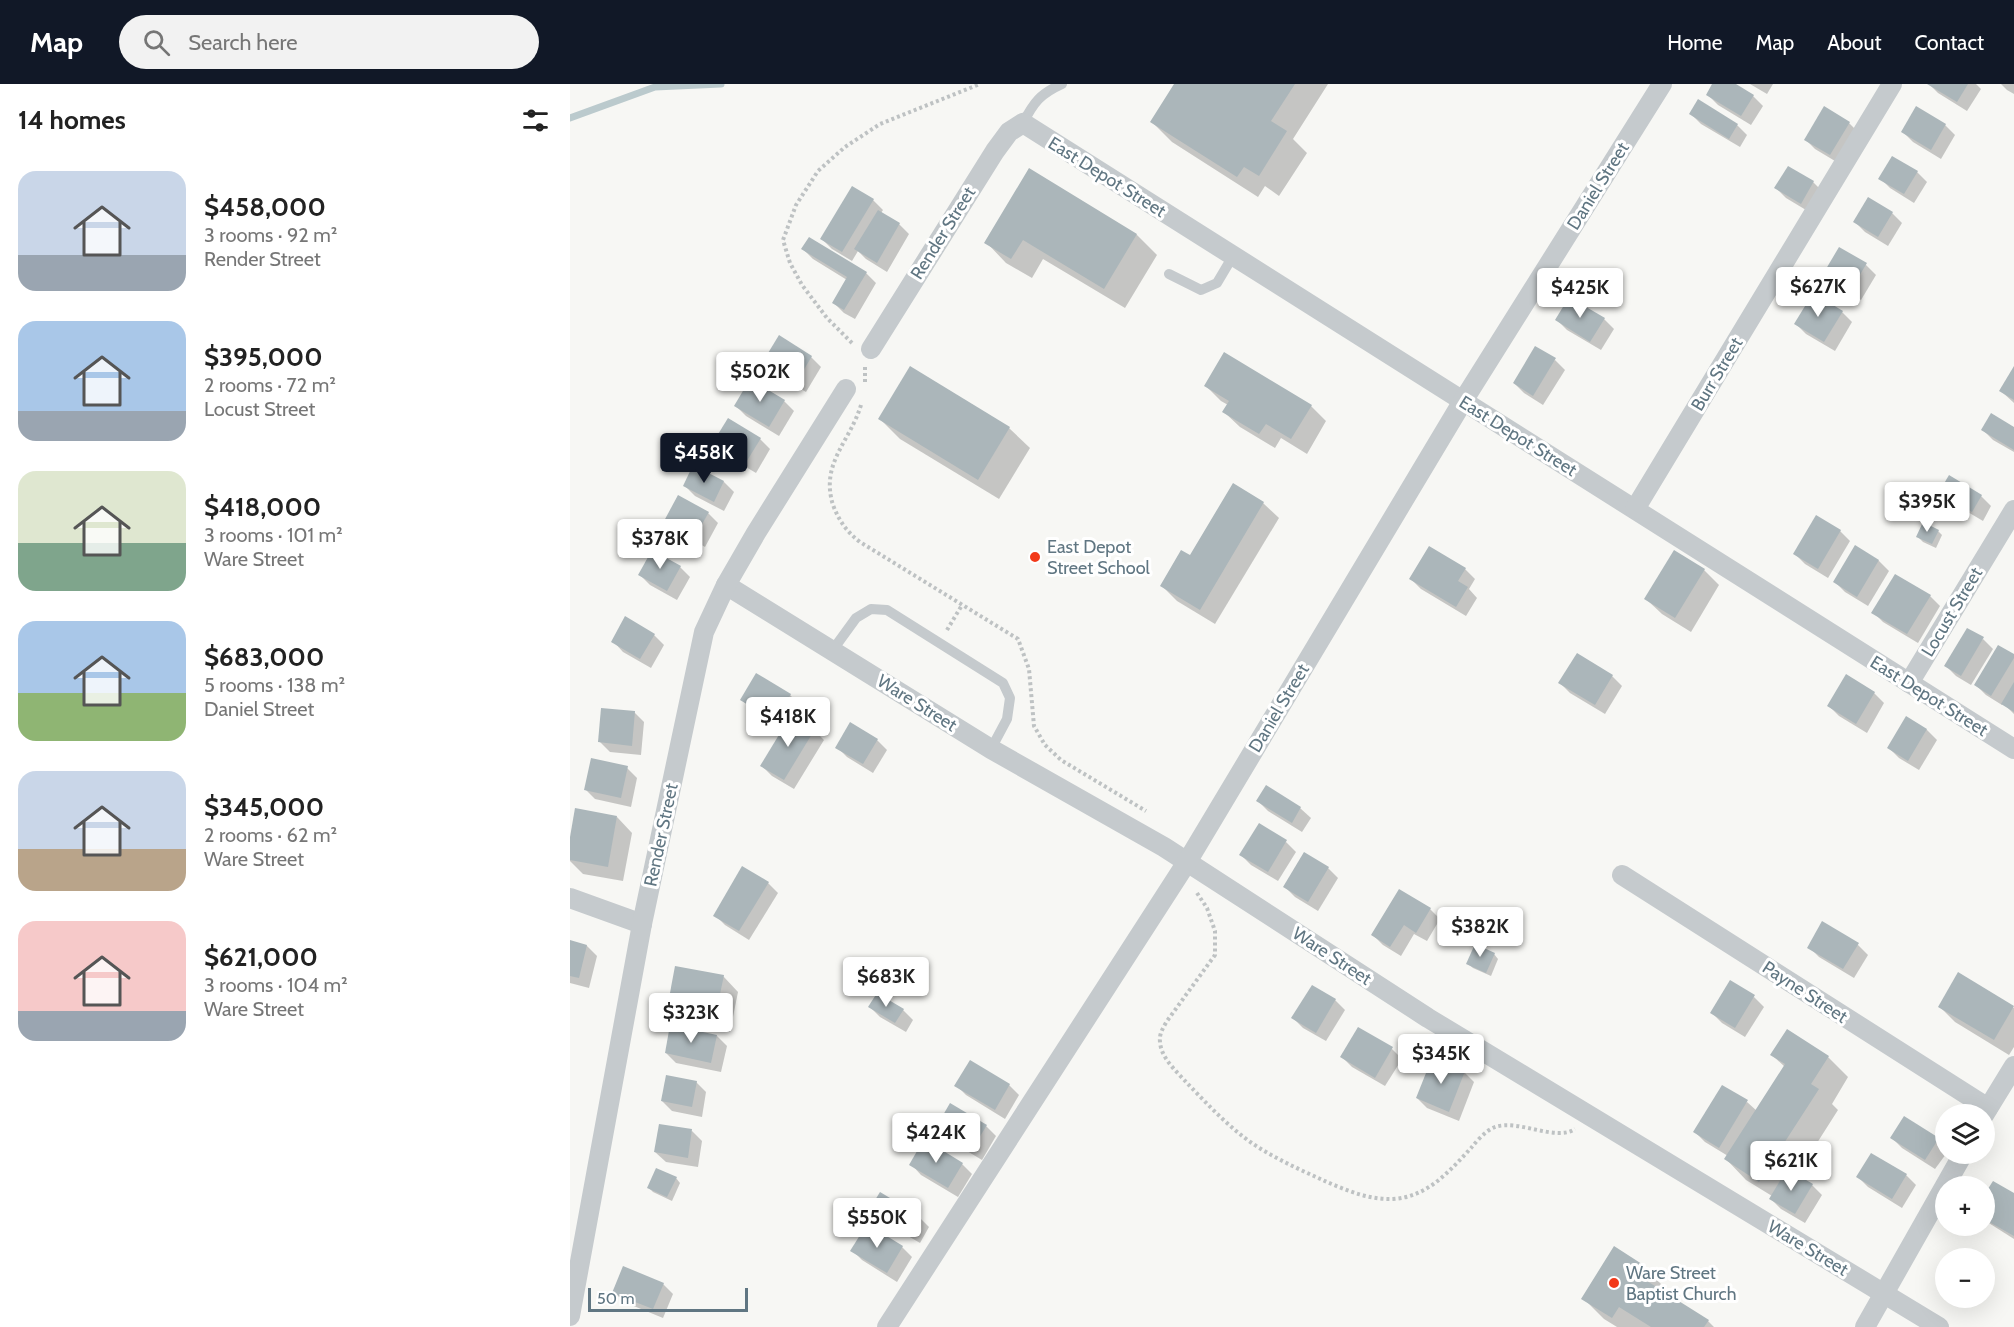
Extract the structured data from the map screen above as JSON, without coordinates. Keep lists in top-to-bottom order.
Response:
{
  "streets": {
    "street": [
      "East Depot Street",
      "Daniel Street",
      "Render Street",
      "Burr Street",
      "Locust Street",
      "Ware Street",
      "Payne Street"
    ]
  },
  "crossings": [
    ["East Depot Street", "Daniel Street"],
    ["East Depot Street", "Render Street"],
    ["East Depot Street", "Burr Street"],
    ["East Depot Street", "Locust Street"],
    ["Daniel Street", "Ware Street"],
    ["Render Street", "Ware Street"]
  ],
  "places": ["East Depot Street School", "Ware Street Baptist Church"],
  "scale_bar": "50 m",
  "page": {
    "header": "Map",
    "search": "Search here",
    "nav": [
      "Home",
      "Map",
      "About",
      "Contact"
    ],
    "heading": "14 homes",
    "list": [
      {
        "name": "$458,000",
        "note": "3 rooms · 92 m² · Render Street"
      },
      {
        "name": "$395,000",
        "note": "2 rooms · 72 m² · Locust Street"
      },
      {
        "name": "$418,000",
        "note": "3 rooms · 101 m² · Ware Street"
      },
      {
        "name": "$683,000",
        "note": "5 rooms · 138 m² · Daniel Street"
      },
      {
        "name": "$345,000",
        "note": "2 rooms · 62 m² · Ware Street"
      },
      {
        "name": "$621,000",
        "note": "3 rooms · 104 m² · Ware Street"
      }
    ],
    "price": [
      "$627K",
      "$425K",
      "$502K",
      "$458K",
      "$395K",
      "$378K",
      "$418K",
      "$382K",
      "$683K",
      "$323K",
      "$345K",
      "$424K",
      "$621K",
      "$550K"
    ],
    "map_buttons": ["+", "−"],
    "scale": "50 m"
  }
}
